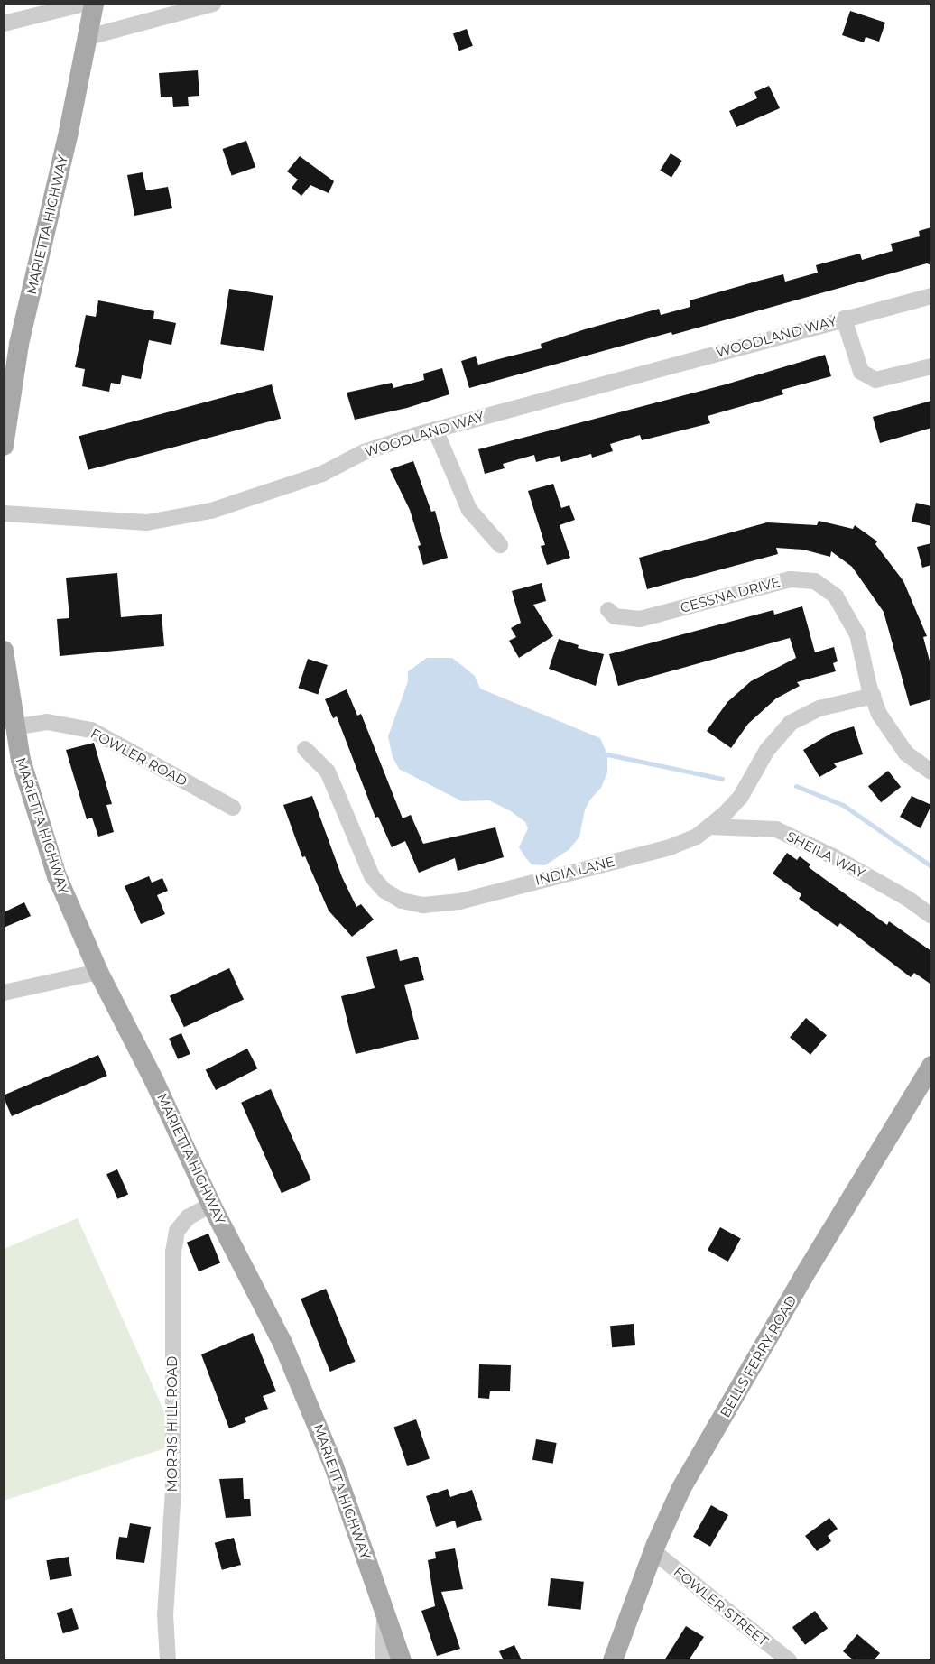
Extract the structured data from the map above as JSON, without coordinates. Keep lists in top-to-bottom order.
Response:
{
  "streets": {
    "main road": ["MARIETTA HIGHWAY", "BELLS FERRY ROAD"],
    "street": [
      "WOODLAND WAY",
      "CESSNA DRIVE",
      "FOWLER ROAD",
      "SHEILA WAY",
      "INDIA LANE",
      "MORRIS HILL ROAD",
      "FOWLER STREET"
    ]
  },
  "crossings": [
    ["MARIETTA HIGHWAY", "FOWLER ROAD"],
    ["MARIETTA HIGHWAY", "MORRIS HILL ROAD"],
    ["CESSNA DRIVE", "INDIA LANE"],
    ["SHEILA WAY", "INDIA LANE"],
    ["BELLS FERRY ROAD", "FOWLER STREET"]
  ]
}
